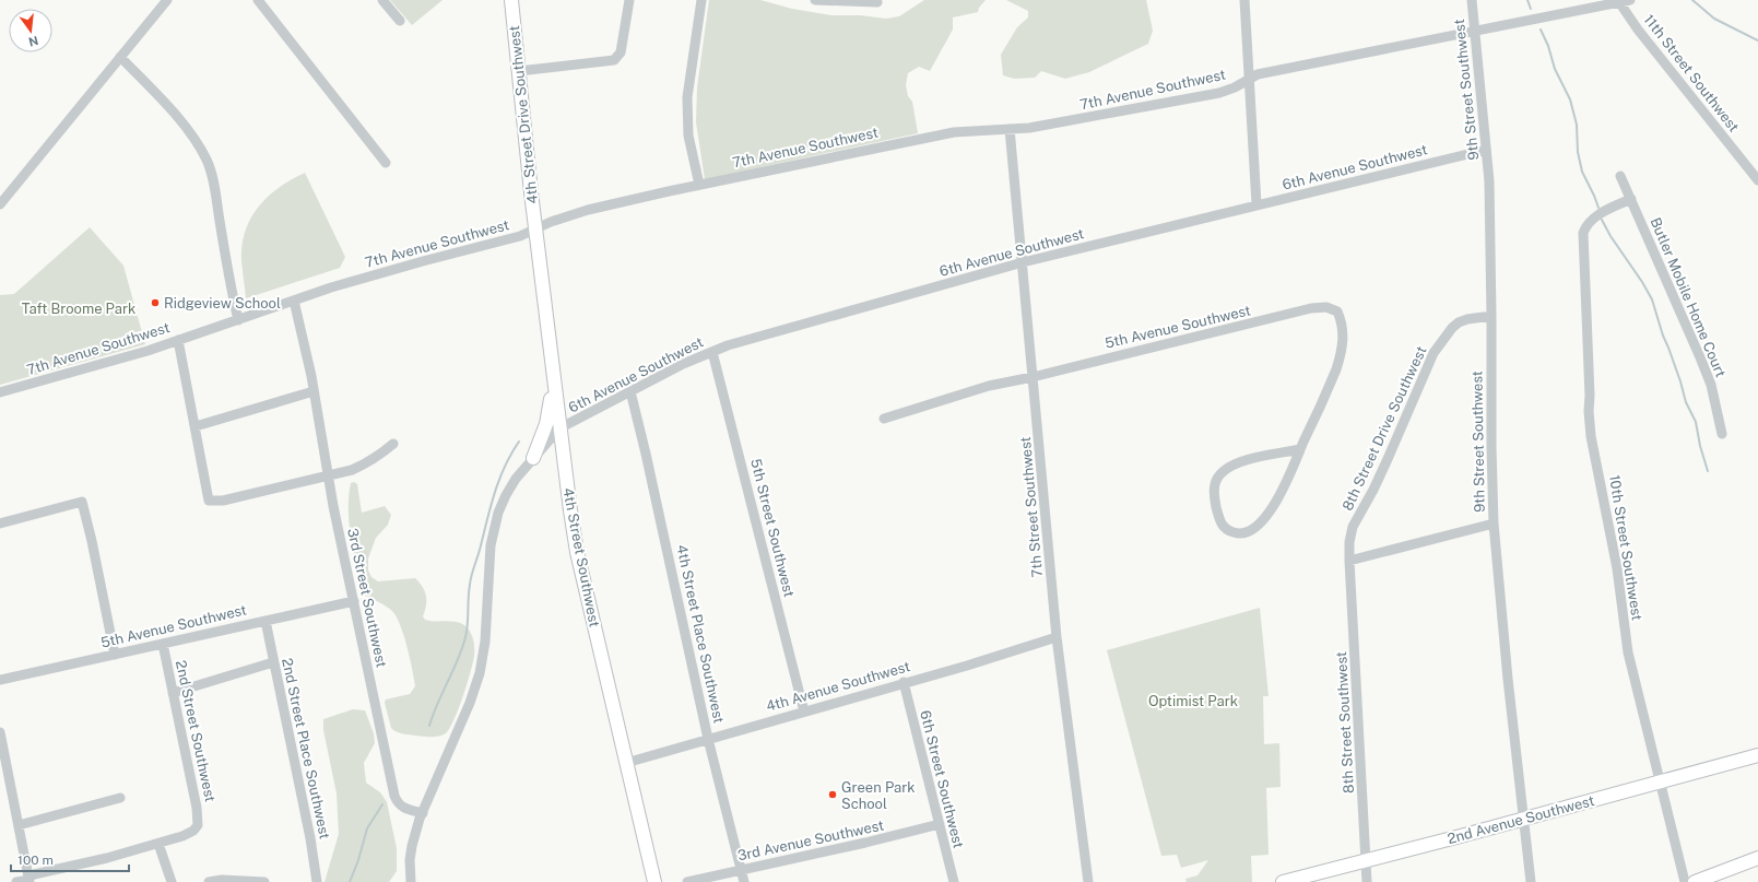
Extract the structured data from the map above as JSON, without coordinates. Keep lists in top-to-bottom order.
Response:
{
  "streets": {
    "main road": ["4th Street Drive Southwest", "4th Street Southwest", "2nd Avenue Southwest"],
    "street": [
      "11th Street Southwest",
      "7th Avenue Southwest",
      "9th Street Southwest",
      "6th Avenue Southwest",
      "Butler Mobile Home Court",
      "5th Avenue Southwest",
      "8th Street Drive Southwest",
      "7th Street Southwest",
      "5th Street Southwest",
      "10th Street Southwest",
      "3rd Street Southwest",
      "4th Street Place Southwest",
      "4th Avenue Southwest",
      "8th Street Southwest",
      "2nd Street Southwest",
      "2nd Street Place Southwest",
      "6th Street Southwest",
      "3rd Avenue Southwest"
    ]
  },
  "crossings": [
    ["11th Street Southwest", "7th Avenue Southwest"],
    ["7th Avenue Southwest", "9th Street Southwest"],
    ["7th Avenue Southwest", "4th Street Drive Southwest"],
    ["7th Avenue Southwest", "7th Street Southwest"],
    ["7th Avenue Southwest", "4th Street Southwest"],
    ["7th Avenue Southwest", "3rd Street Southwest"],
    ["9th Street Southwest", "6th Avenue Southwest"],
    ["9th Street Southwest", "8th Street Drive Southwest"],
    ["9th Street Southwest", "2nd Avenue Southwest"],
    ["4th Street Drive Southwest", "4th Street Southwest"],
    ["6th Avenue Southwest", "7th Street Southwest"],
    ["6th Avenue Southwest", "5th Street Southwest"],
    ["6th Avenue Southwest", "4th Street Southwest"],
    ["6th Avenue Southwest", "4th Street Place Southwest"],
    ["Butler Mobile Home Court", "10th Street Southwest"],
    ["5th Avenue Southwest", "7th Street Southwest"],
    ["5th Avenue Southwest", "3rd Street Southwest"],
    ["5th Avenue Southwest", "2nd Street Southwest"],
    ["5th Avenue Southwest", "2nd Street Place Southwest"],
    ["8th Street Drive Southwest", "8th Street Southwest"],
    ["7th Street Southwest", "4th Avenue Southwest"],
    ["5th Street Southwest", "4th Avenue Southwest"],
    ["10th Street Southwest", "2nd Avenue Southwest"],
    ["4th Street Southwest", "4th Avenue Southwest"],
    ["4th Street Place Southwest", "4th Avenue Southwest"],
    ["4th Street Place Southwest", "3rd Avenue Southwest"],
    ["4th Avenue Southwest", "6th Street Southwest"],
    ["8th Street Southwest", "2nd Avenue Southwest"],
    ["6th Street Southwest", "3rd Avenue Southwest"]
  ],
  "parks": ["Taft Broome Park", "Optimist Park"],
  "places": ["Ridgeview School", "Green Park School"],
  "scale_bar": "100 m",
  "north": "bottom"
}
